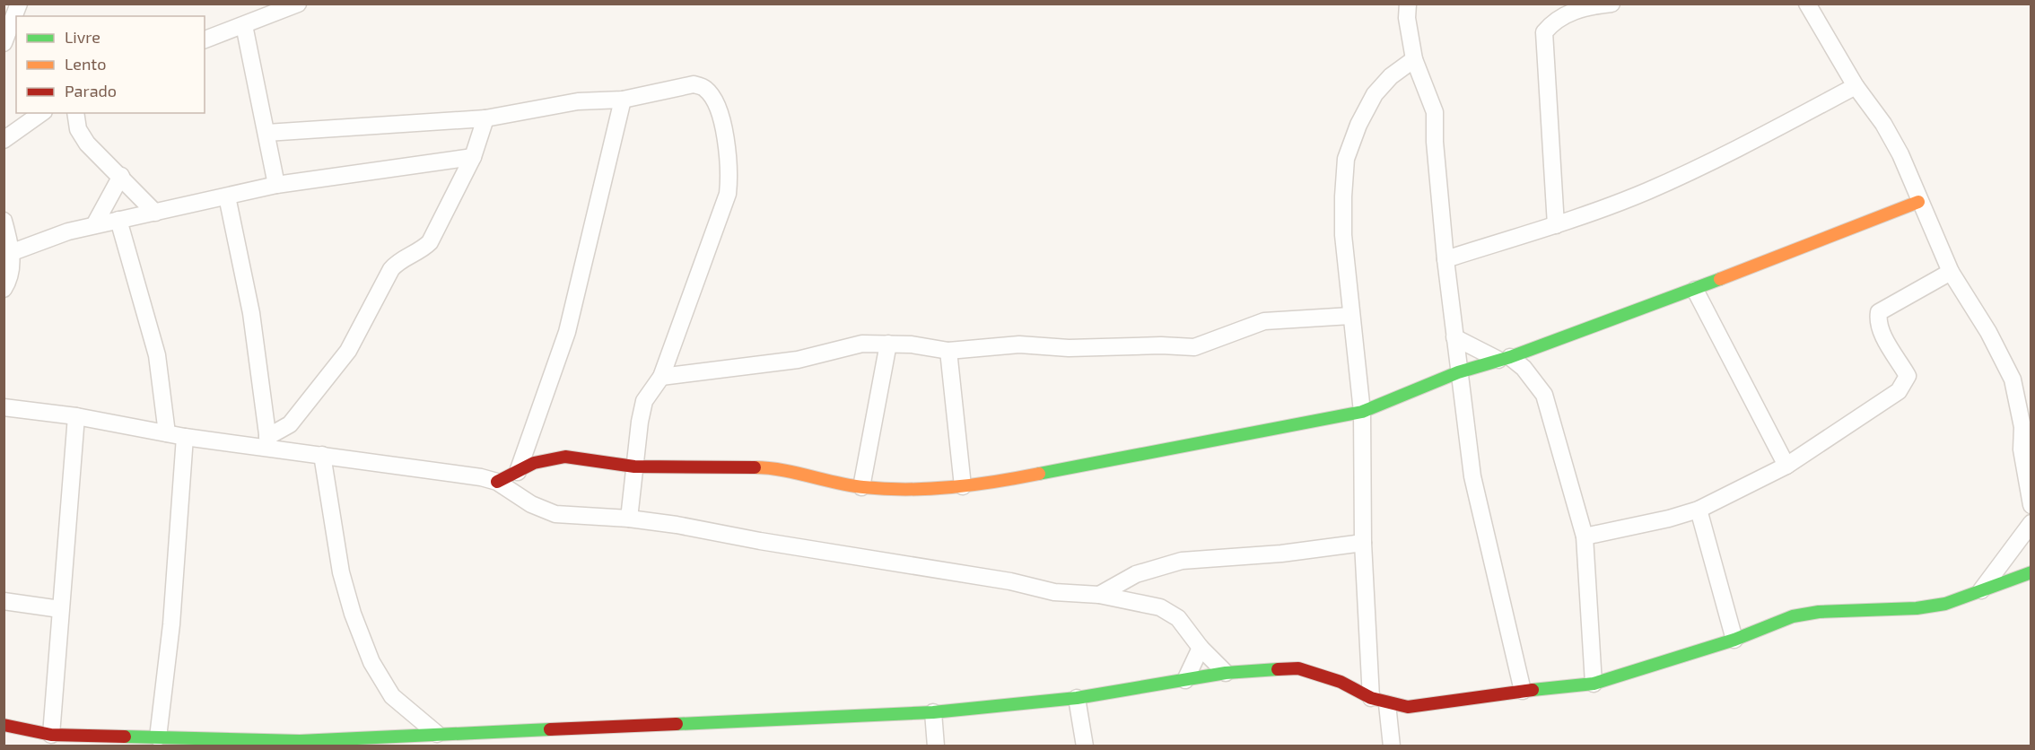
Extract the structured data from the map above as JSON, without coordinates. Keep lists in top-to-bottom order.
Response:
{
  "legend": ["Livre", "Lento", "Parado"]
}
